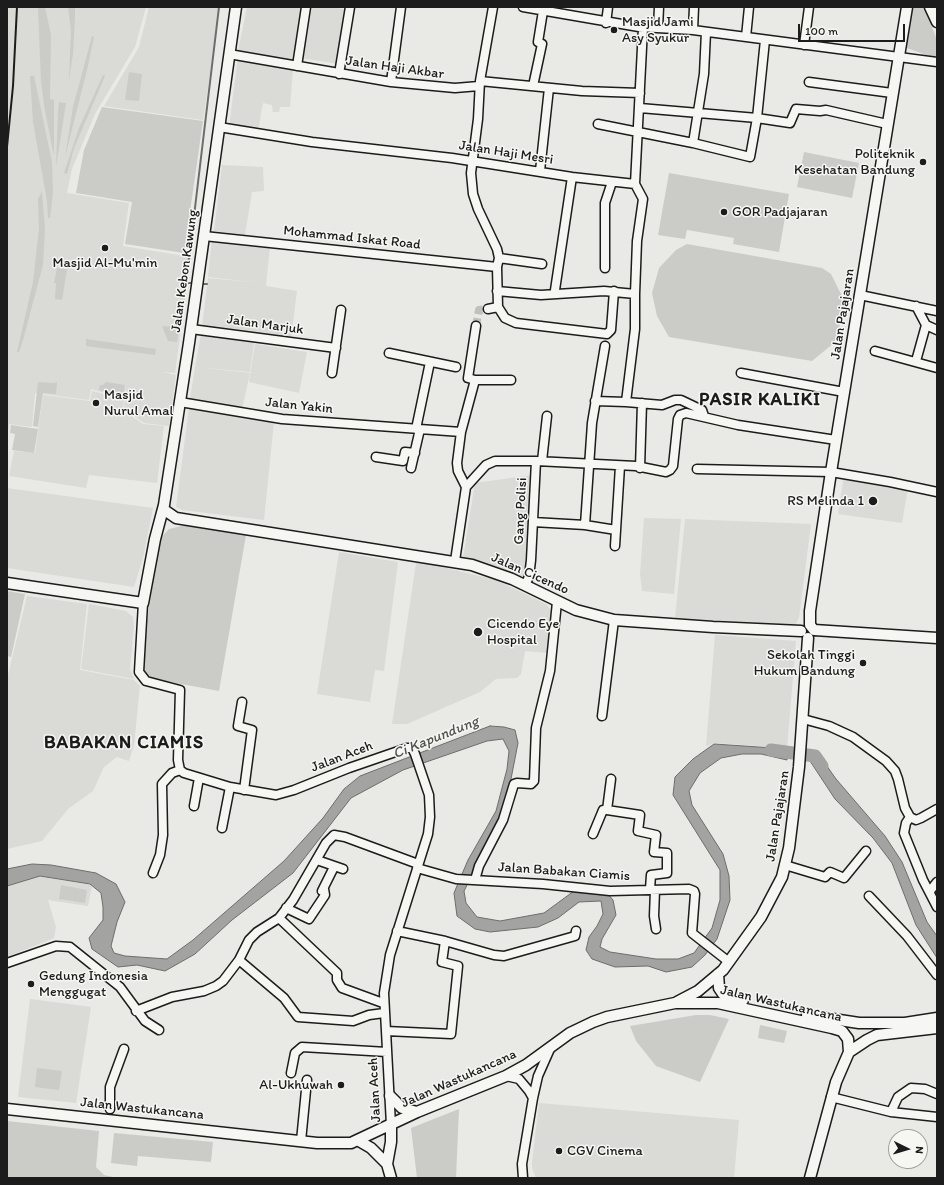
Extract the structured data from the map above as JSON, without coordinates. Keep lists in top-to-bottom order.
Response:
{
  "streets": {
    "main road": [
      "Jalan Kebon Kawung",
      "Jalan Pajajaran",
      "Jalan Cicendo",
      "Jalan Aceh",
      "Jalan Wastukancana"
    ],
    "street": [
      "Jalan Haji Akbar",
      "Jalan Haji Mesri",
      "Mohammad Iskat Road",
      "Jalan Marjuk",
      "Jalan Yakin",
      "Gang Polisi",
      "Jalan Babakan Ciamis"
    ]
  },
  "crossings": [
    ["Jalan Haji Akbar", "Jalan Kebon Kawung"],
    ["Jalan Haji Mesri", "Jalan Kebon Kawung"],
    ["Mohammad Iskat Road", "Jalan Kebon Kawung"],
    ["Jalan Kebon Kawung", "Jalan Marjuk"],
    ["Jalan Kebon Kawung", "Jalan Yakin"],
    ["Jalan Kebon Kawung", "Jalan Cicendo"],
    ["Jalan Pajajaran", "Jalan Cicendo"],
    ["Jalan Pajajaran", "Jalan Babakan Ciamis"],
    ["Jalan Pajajaran", "Jalan Wastukancana"],
    ["Gang Polisi", "Jalan Cicendo"],
    ["Jalan Aceh", "Jalan Babakan Ciamis"],
    ["Jalan Aceh", "Jalan Wastukancana"]
  ],
  "districts": ["PASIR KALIKI", "BABAKAN CIAMIS"],
  "water": ["Ci Kapundung"],
  "places": [
    "Masjid Jami Asy Syukur",
    "Politeknik Kesehatan Bandung",
    "GOR Padjajaran",
    "Masjid Al-Mu'min",
    "Masjid Nurul Amal",
    "RS Melinda 1",
    "Cicendo Eye Hospital",
    "Sekolah Tinggi Hukum Bandung",
    "Gedung Indonesia Menggugat",
    "Al-Ukhuwah",
    "CGV Cinema"
  ],
  "scale_bar": "100 m",
  "north": "right"
}
